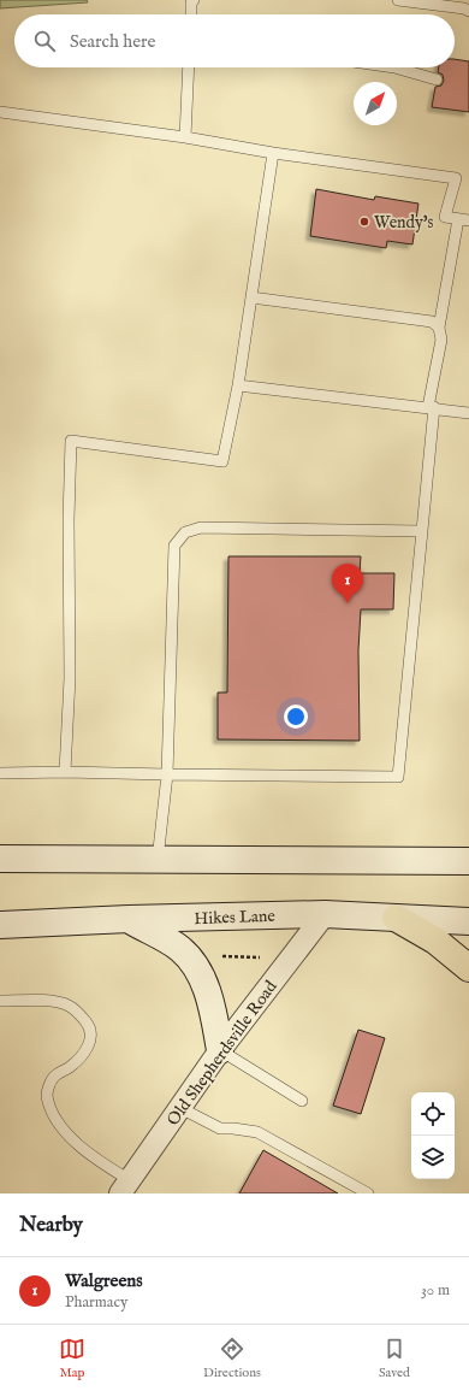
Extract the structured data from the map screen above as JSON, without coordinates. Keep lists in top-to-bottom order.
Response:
{
  "streets": {
    "main road": ["Hikes Lane"],
    "street": ["Old Shepherdsville Road"]
  },
  "crossings": [
    ["Hikes Lane", "Old Shepherdsville Road"]
  ],
  "places": ["Wendy's"],
  "north": "top right",
  "page": {
    "search": "Search here",
    "pins": "1",
    "heading": "Nearby",
    "list": [
      {
        "mark": "1",
        "name": "Walgreens",
        "note": "Pharmacy",
        "value": "30 m"
      }
    ],
    "nav": ["Map", "Directions", "Saved"]
  }
}
